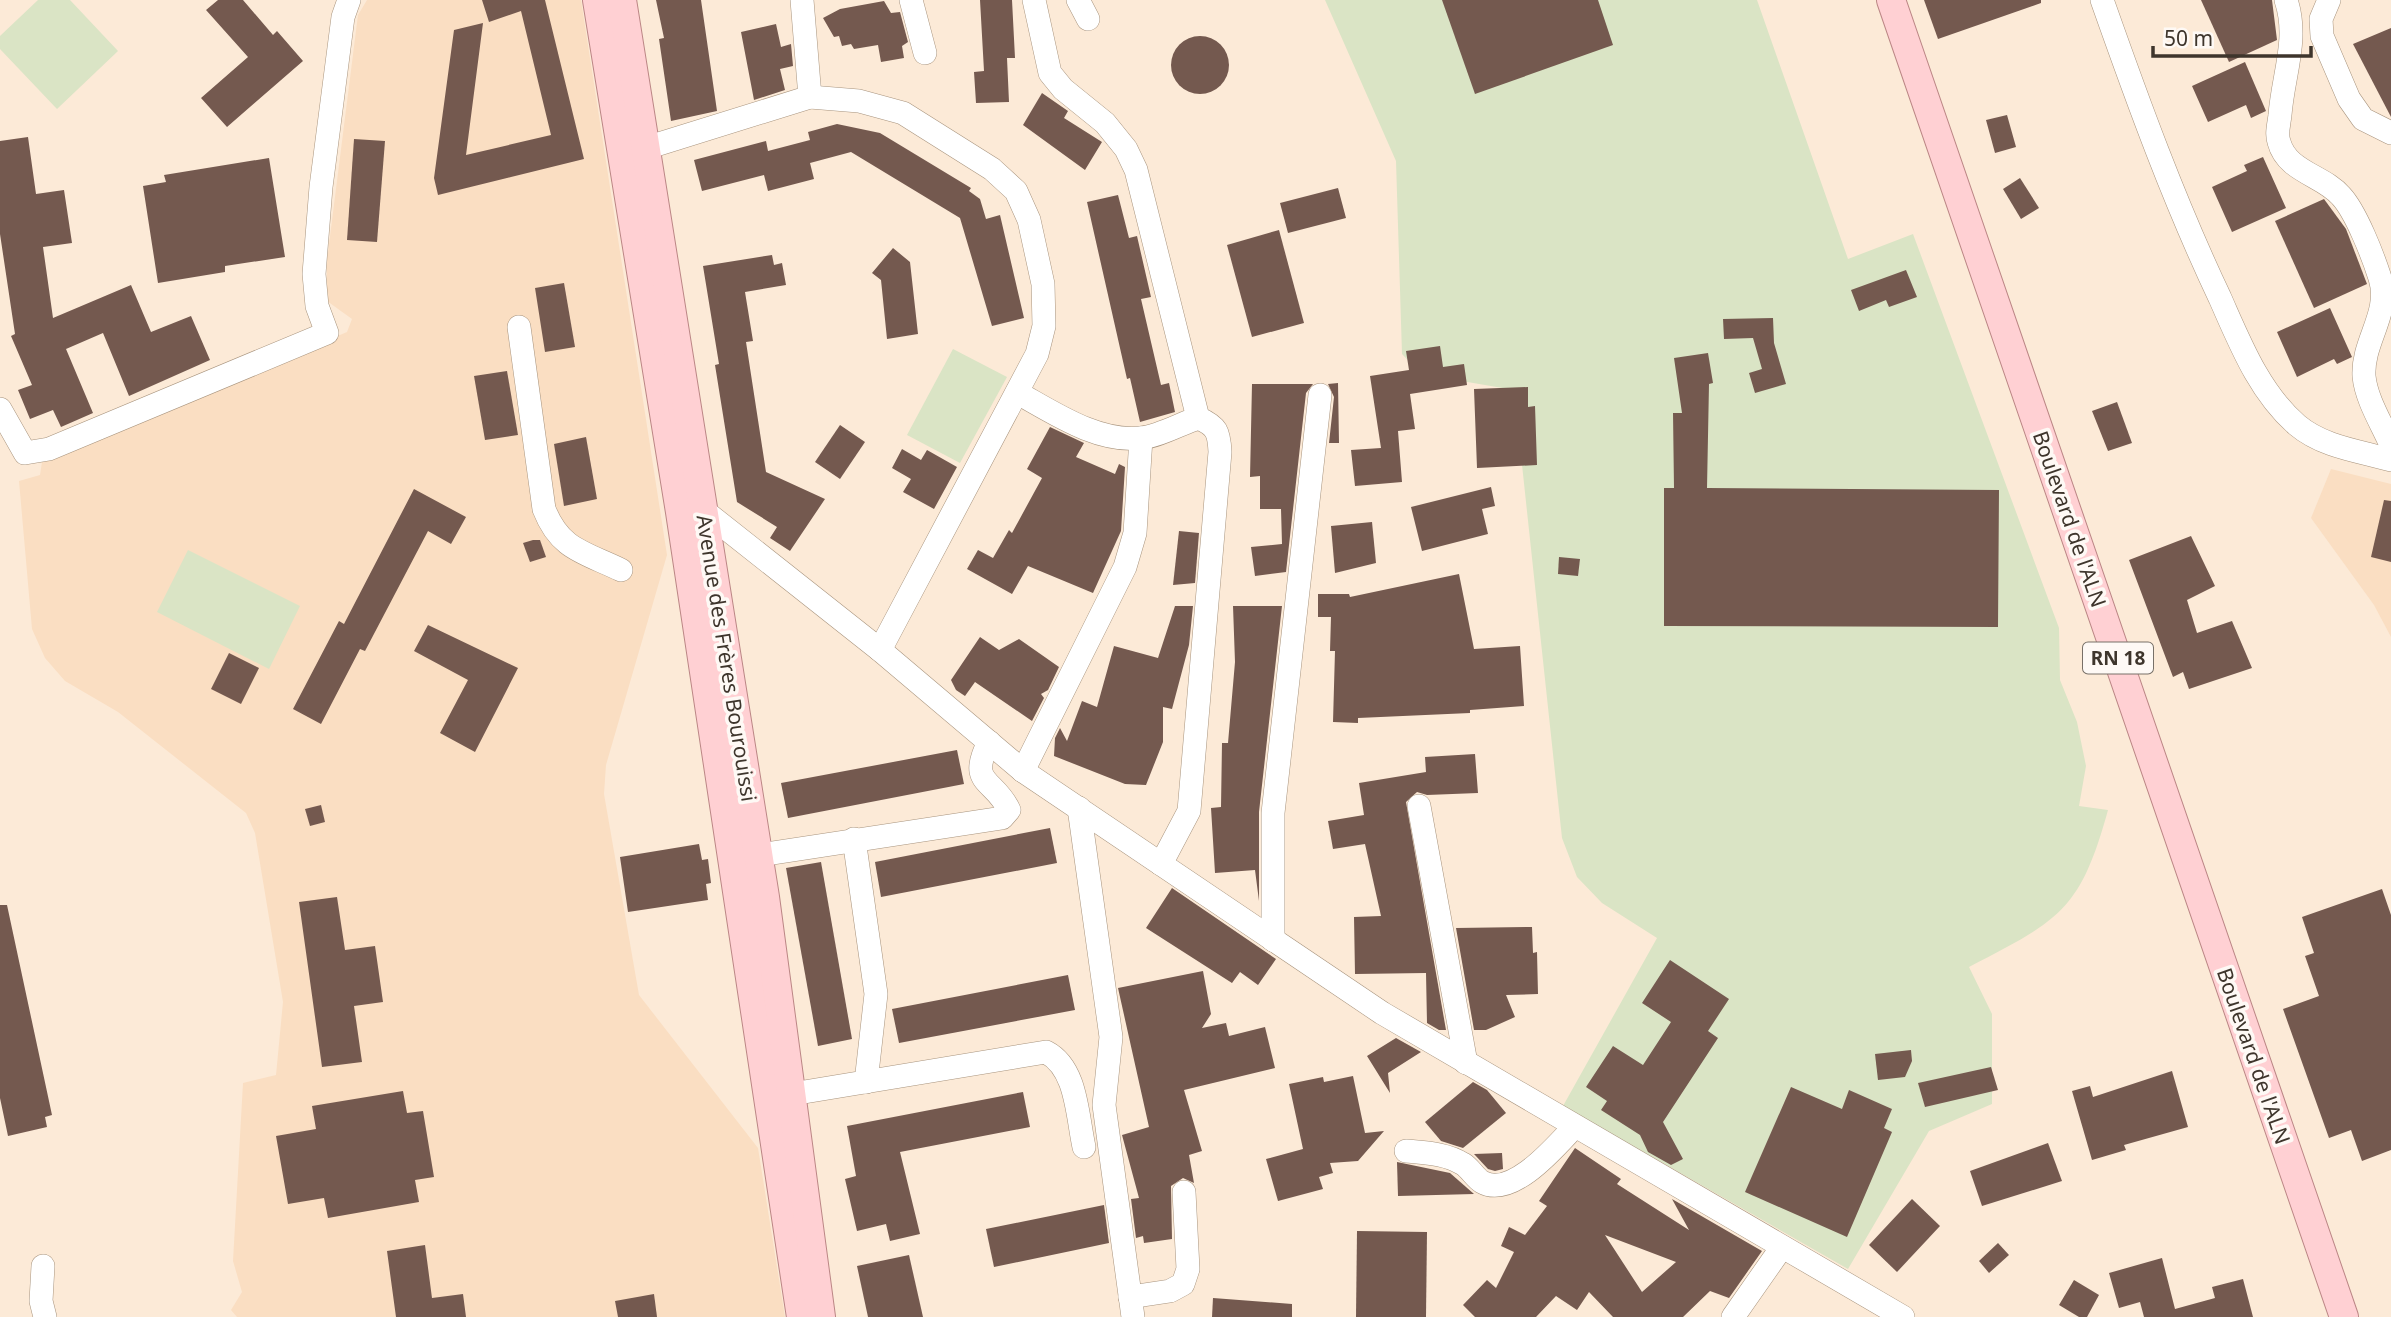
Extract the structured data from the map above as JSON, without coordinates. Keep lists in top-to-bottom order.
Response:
{
  "streets": {
    "main road": ["Boulevard de l'ALN", "Avenue des Frères Bourouissi", "RN 18"]
  },
  "scale_bar": "50 m"
}
